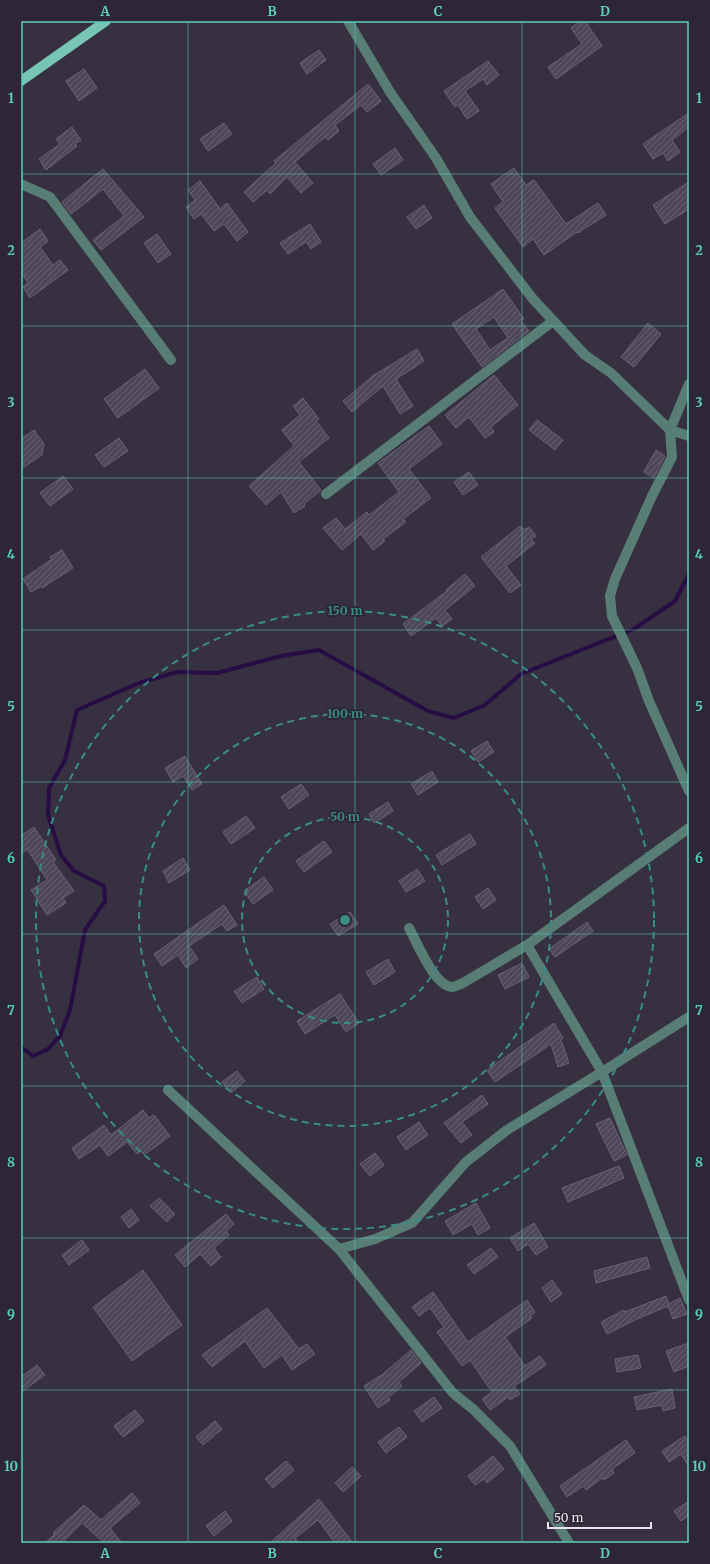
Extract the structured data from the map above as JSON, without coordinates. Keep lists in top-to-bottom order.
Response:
{
  "scale_bar": "50 m",
  "grid": {
    "columns": [
      "A",
      "B",
      "C",
      "D"
    ],
    "rows": [
      "1",
      "2",
      "3",
      "4",
      "5",
      "6",
      "7",
      "8",
      "9",
      "10"
    ]
  },
  "rings": ["150 m", "100 m", "50 m"]
}
